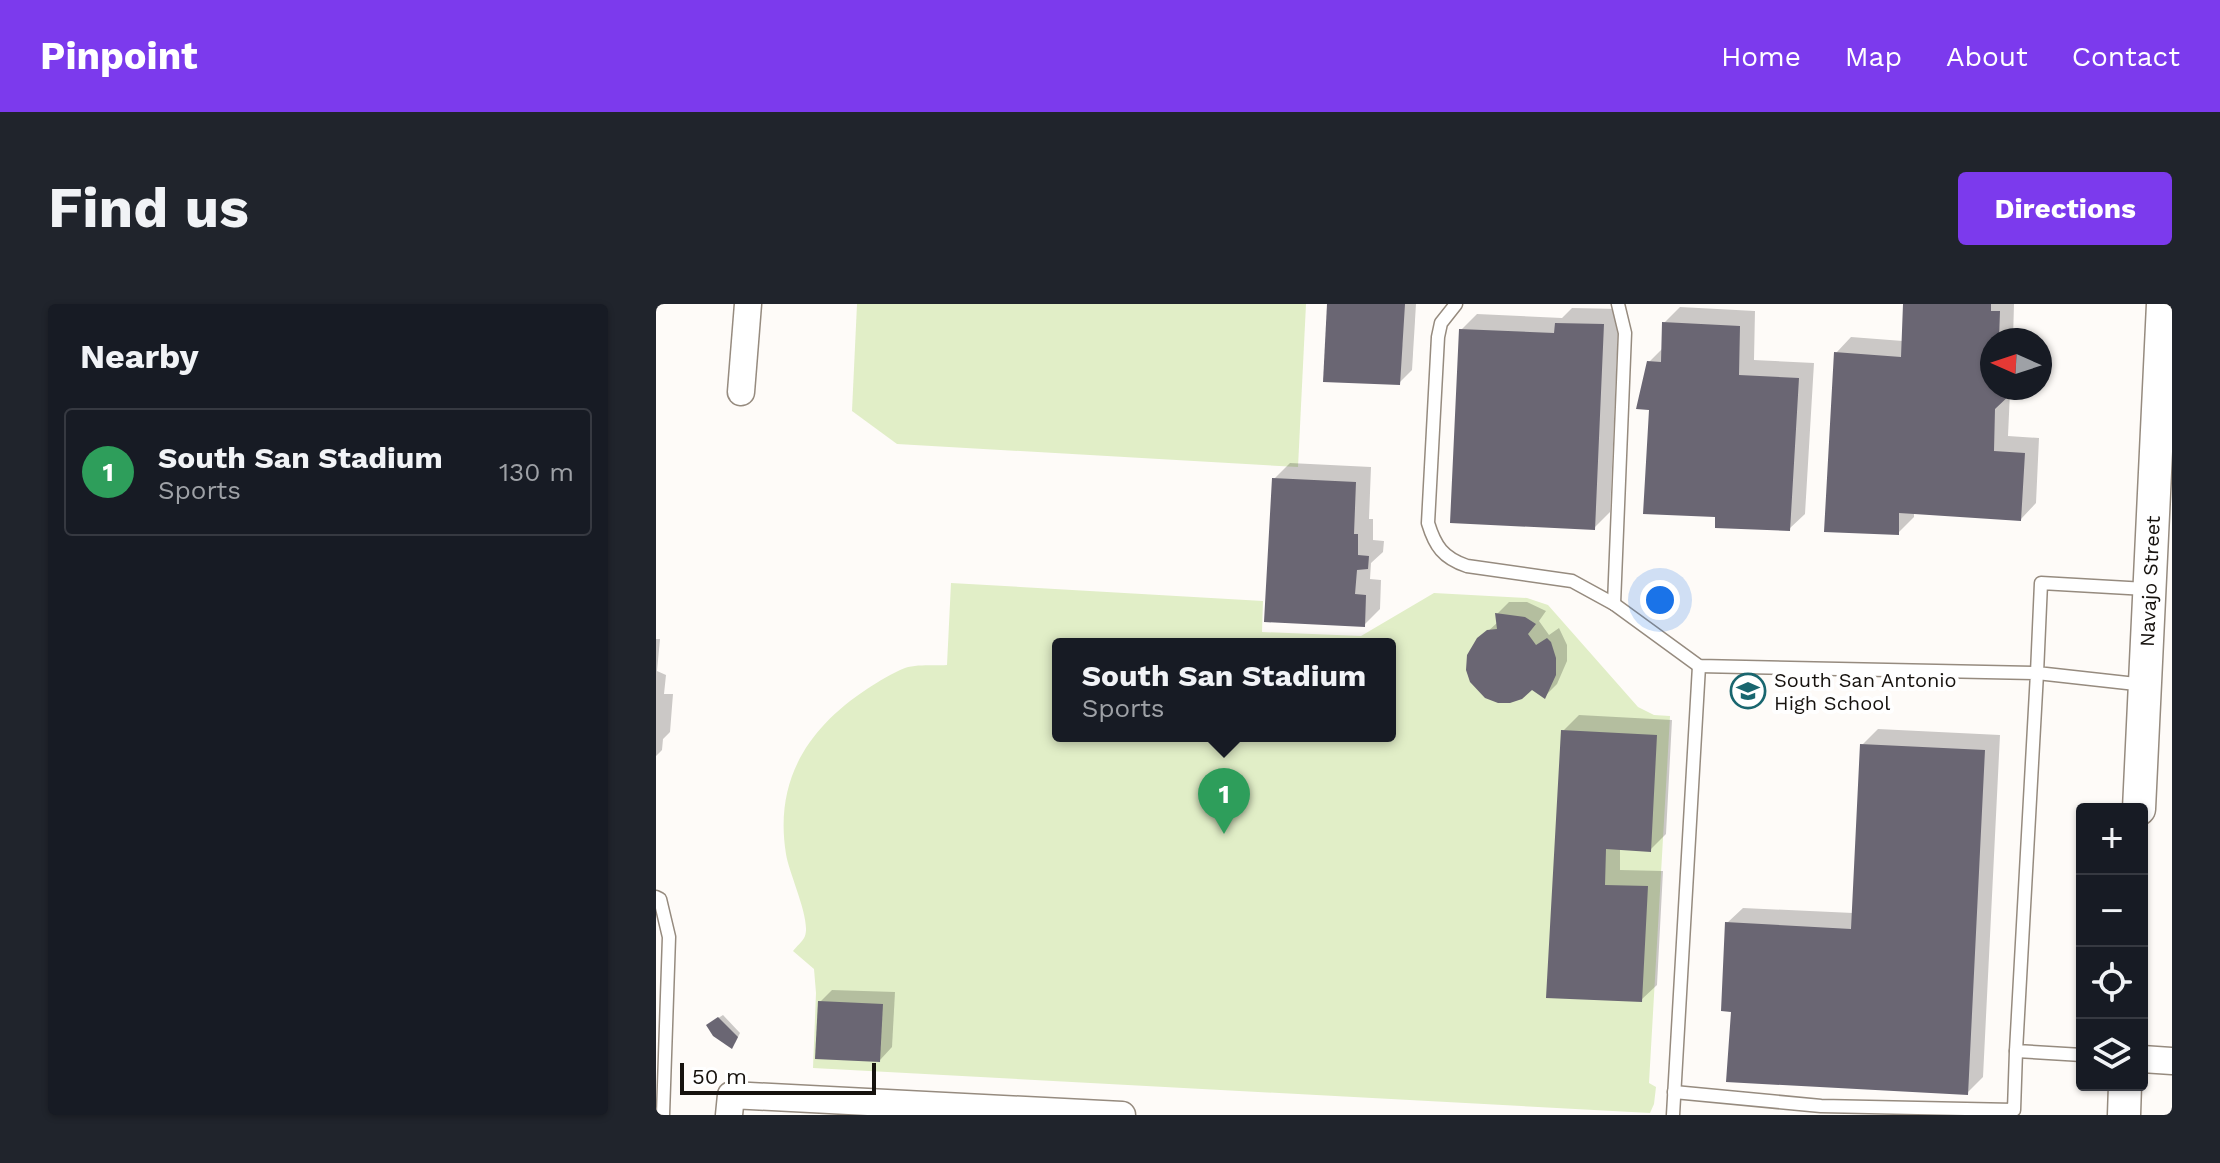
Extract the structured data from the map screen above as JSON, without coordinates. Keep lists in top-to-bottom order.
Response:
{
  "streets": {
    "street": ["Navajo Street"]
  },
  "places": {
    "school or university": ["South San Antonio High School"]
  },
  "scale_bar": "50 m",
  "north": "left",
  "page": {
    "header": "Pinpoint",
    "nav": [
      "Home",
      "Map",
      "About",
      "Contact"
    ],
    "buttons": "Directions",
    "title": "Find us",
    "heading": "Nearby",
    "list": [
      {
        "mark": "1",
        "name": "South San Stadium",
        "note": "Sports",
        "value": "130 m"
      }
    ],
    "popup": ["South San Stadium", "Sports"],
    "pins": "1",
    "map_buttons": ["+", "−"],
    "scale": "50 m"
  }
}
